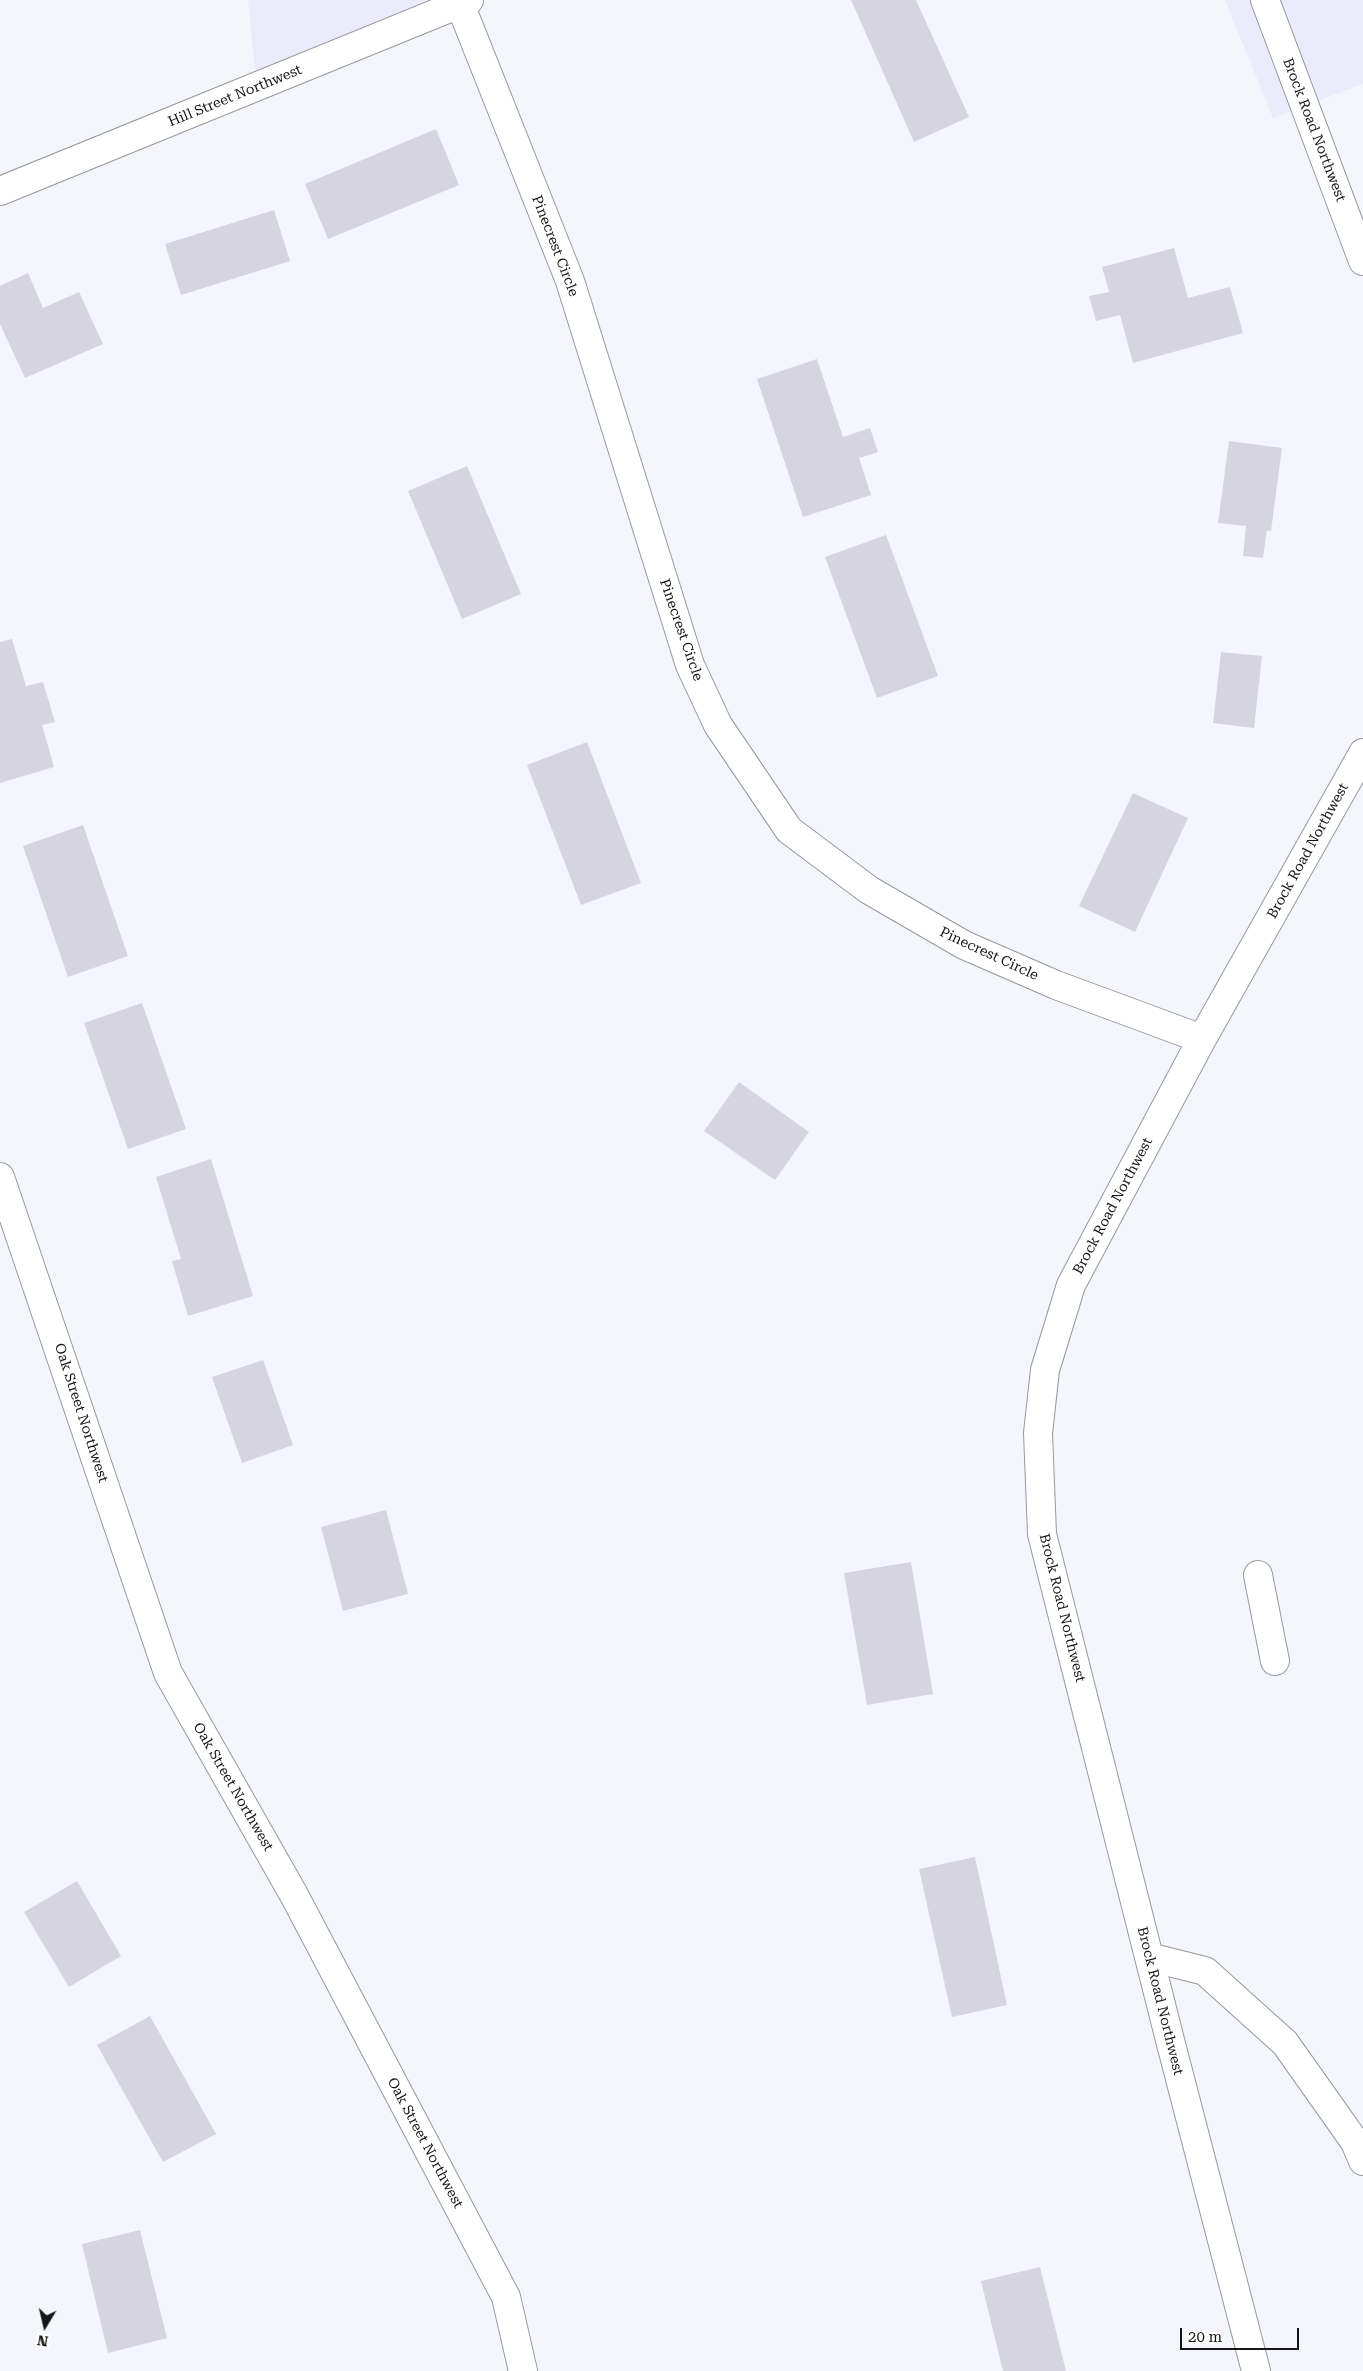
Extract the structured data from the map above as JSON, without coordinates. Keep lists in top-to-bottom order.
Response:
{
  "streets": {
    "street": [
      "Hill Street Northwest",
      "Brock Road Northwest",
      "Pinecrest Circle",
      "Oak Street Northwest"
    ]
  },
  "crossings": [
    ["Hill Street Northwest", "Pinecrest Circle"],
    ["Brock Road Northwest", "Pinecrest Circle"]
  ],
  "scale_bar": "20 m",
  "north": "bottom"
}
